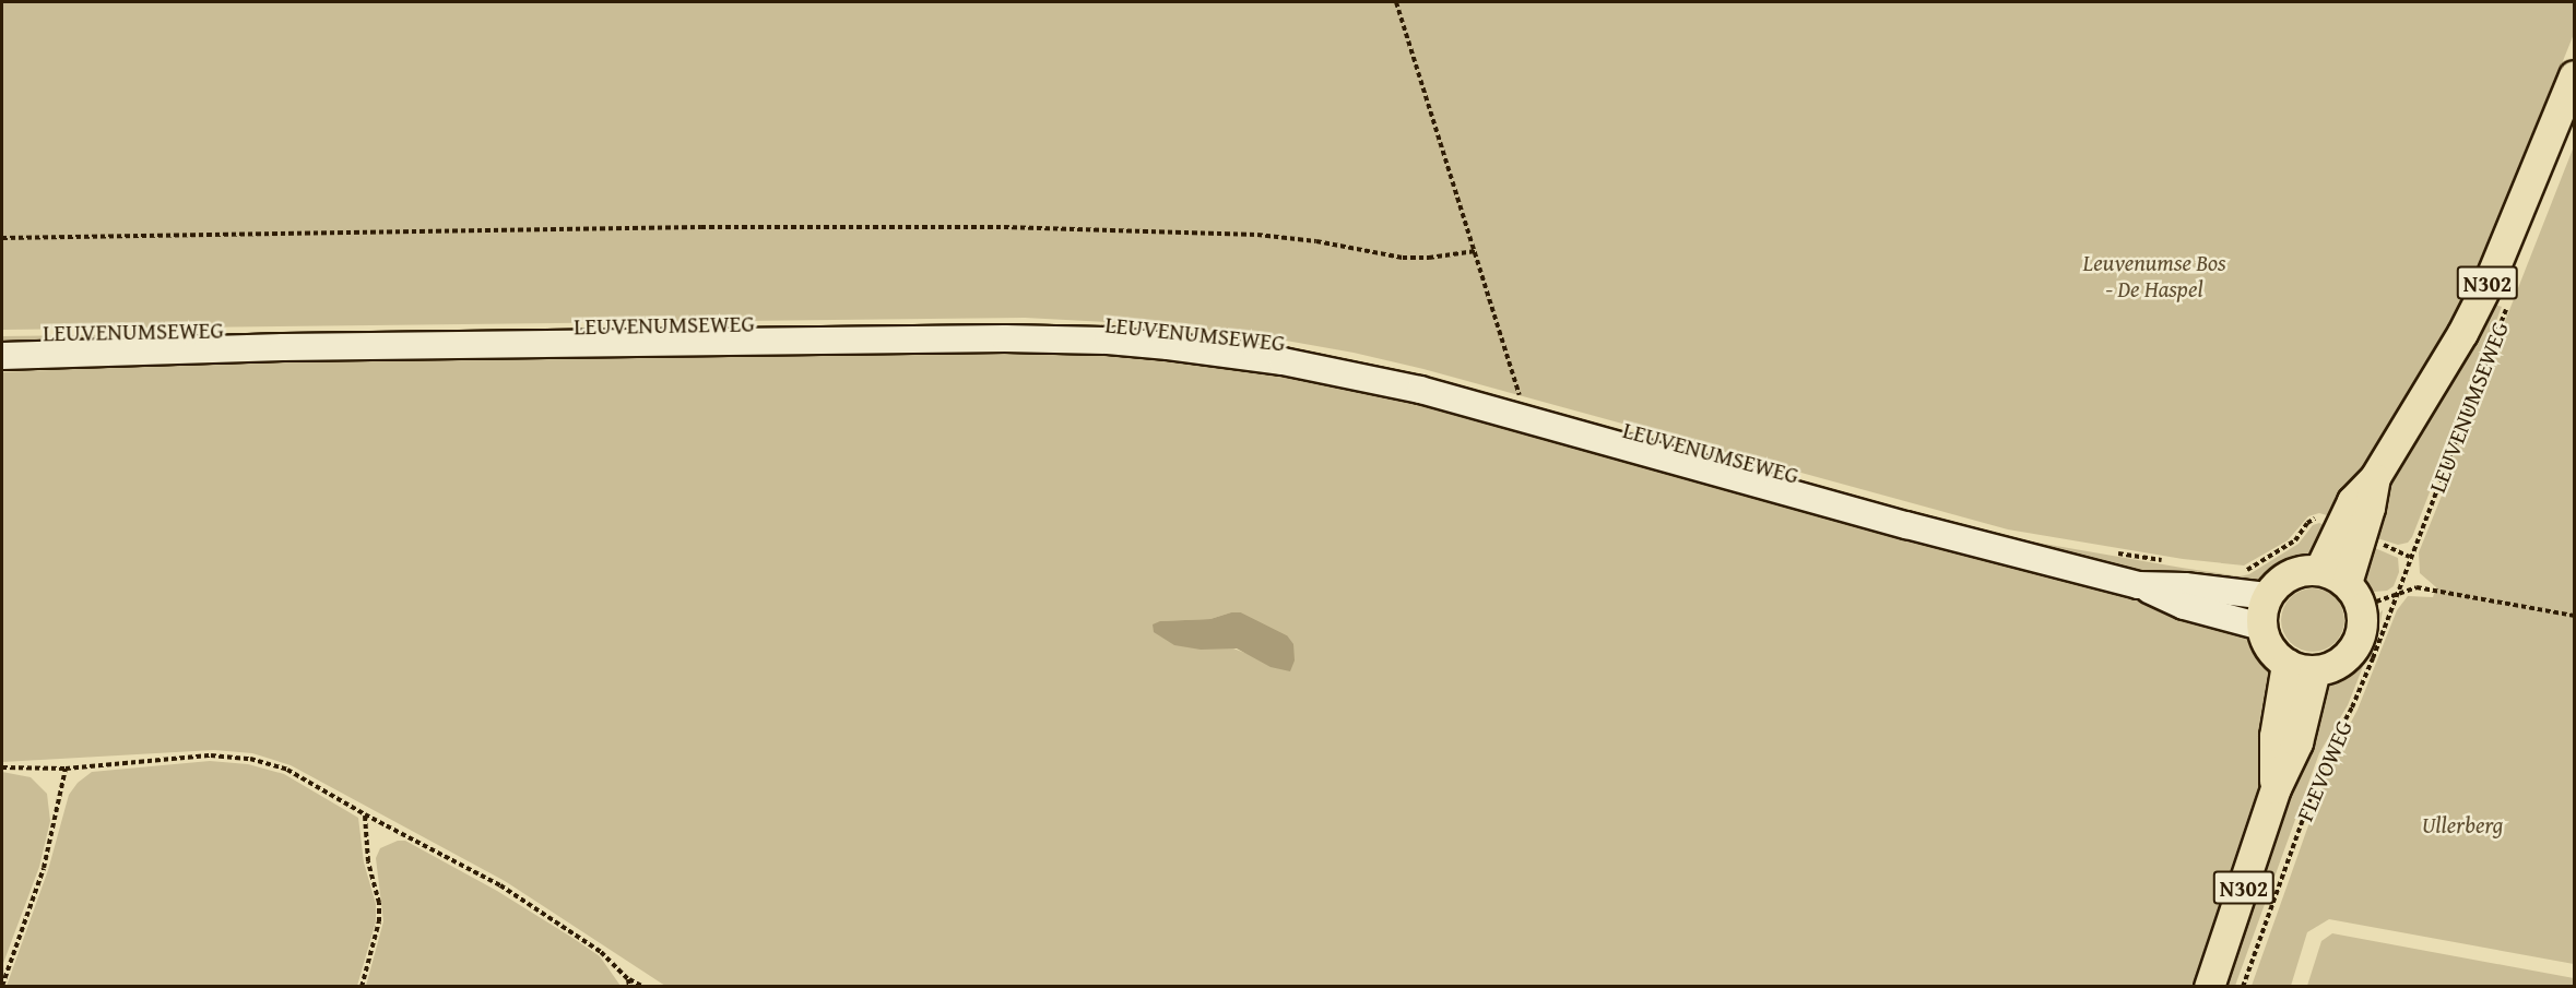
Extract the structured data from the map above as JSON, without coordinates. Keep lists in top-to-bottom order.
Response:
{
  "streets": {
    "main road": ["N302", "LEUVENUMSEWEG", "FLEVOWEG"]
  },
  "crossings": [
    ["N302", "LEUVENUMSEWEG"],
    ["N302", "FLEVOWEG"],
    ["LEUVENUMSEWEG", "FLEVOWEG"]
  ],
  "parks": ["Leuvenumse Bos - De Haspel", "Ullerberg"]
}
